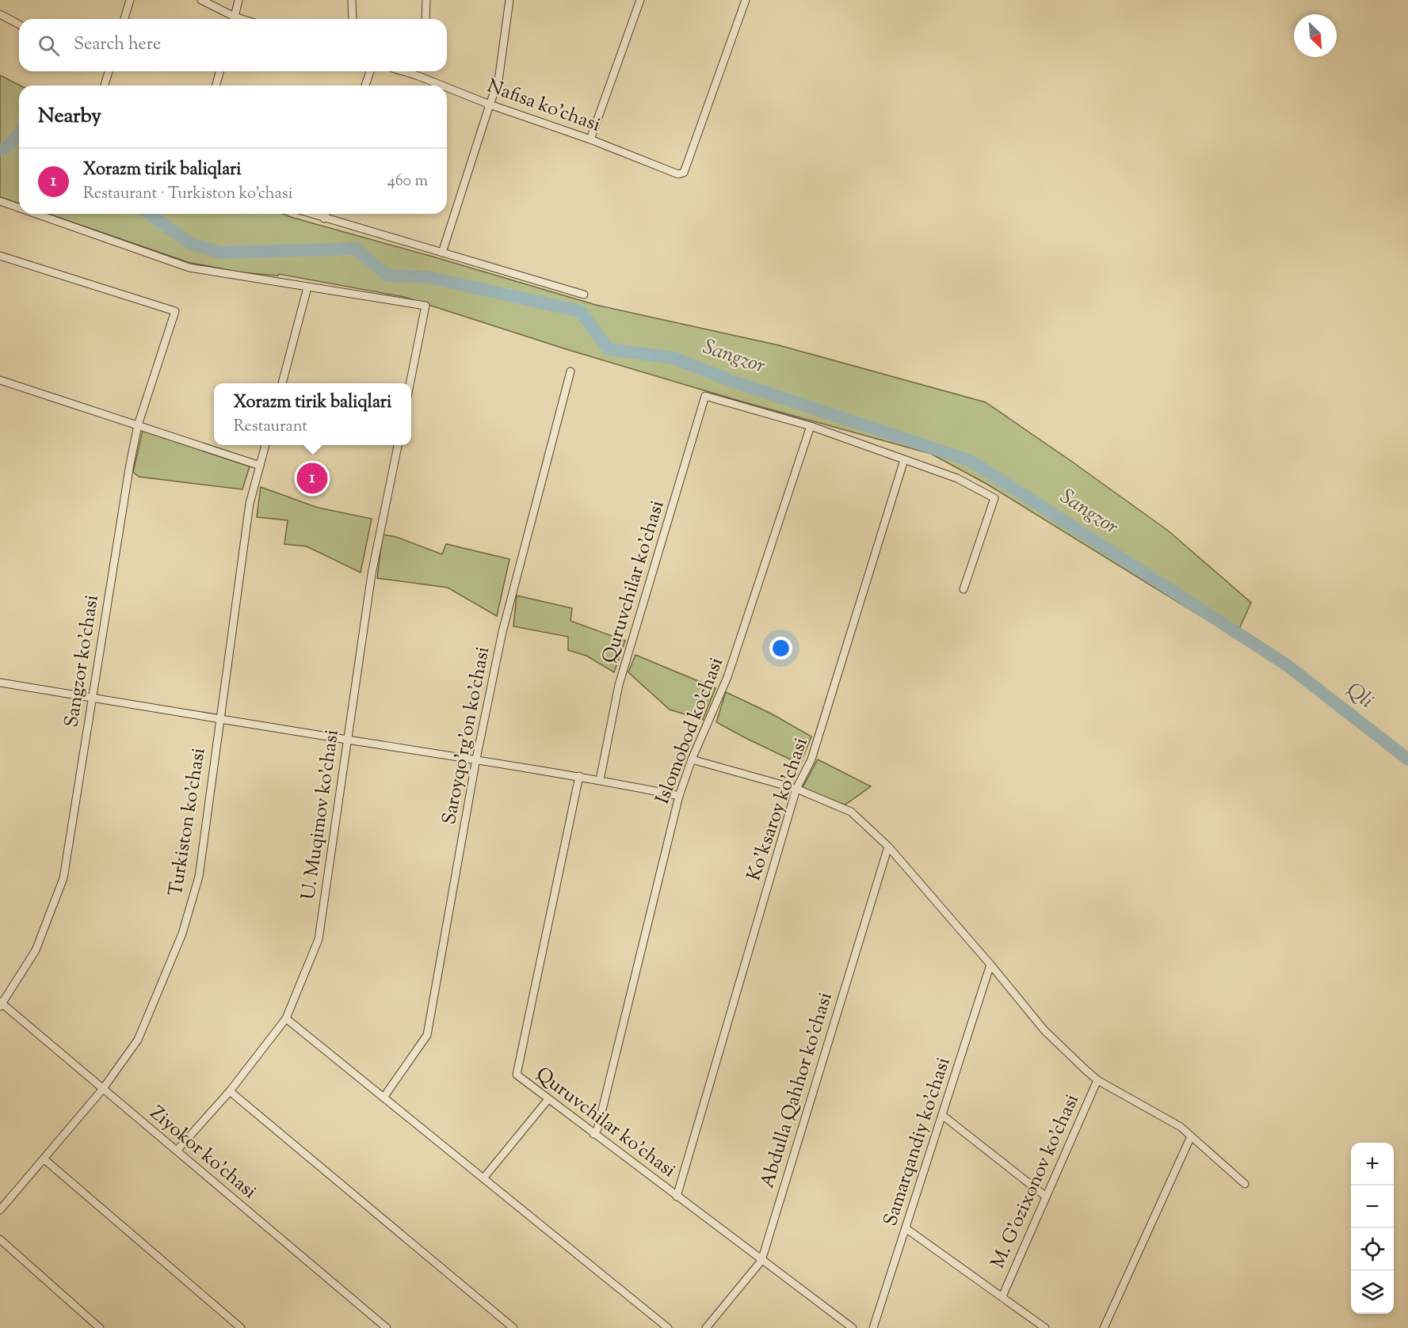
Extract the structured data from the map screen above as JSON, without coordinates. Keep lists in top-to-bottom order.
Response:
{
  "streets": {
    "street": [
      "Nafisa ko'chasi",
      "Quruvchilar ko'chasi",
      "Sangzor ko'chasi",
      "Islomobod ko'chasi",
      "Saroyqo'rg'on ko'chasi",
      "Ko'ksaroy ko'chasi",
      "U. Muqimov ko'chasi",
      "Turkiston ko'chasi",
      "Abdulla Qahhor ko'chasi",
      "Samarqandiy ko'chasi",
      "Ziyokor ko'chasi",
      "M. G'ozixonov ko'chasi"
    ]
  },
  "crossings": [
    ["Quruvchilar ko'chasi", "Islomobod ko'chasi"],
    ["Quruvchilar ko'chasi", "Ko'ksaroy ko'chasi"],
    ["Quruvchilar ko'chasi", "Abdulla Qahhor ko'chasi"],
    ["Sangzor ko'chasi", "Ziyokor ko'chasi"],
    ["U. Muqimov ko'chasi", "Ziyokor ko'chasi"],
    ["Turkiston ko'chasi", "Ziyokor ko'chasi"]
  ],
  "water": ["Sangzor", "Qli"],
  "north": "bottom right",
  "page": {
    "search": "Search here",
    "heading": "Nearby",
    "list": [
      {
        "mark": "1",
        "name": "Xorazm tirik baliqlari",
        "note": "Restaurant · Turkiston ko'chasi",
        "value": "460 m"
      }
    ],
    "popup": ["Xorazm tirik baliqlari", "Restaurant"],
    "pins": "1",
    "map_buttons": ["+", "−"]
  }
}
